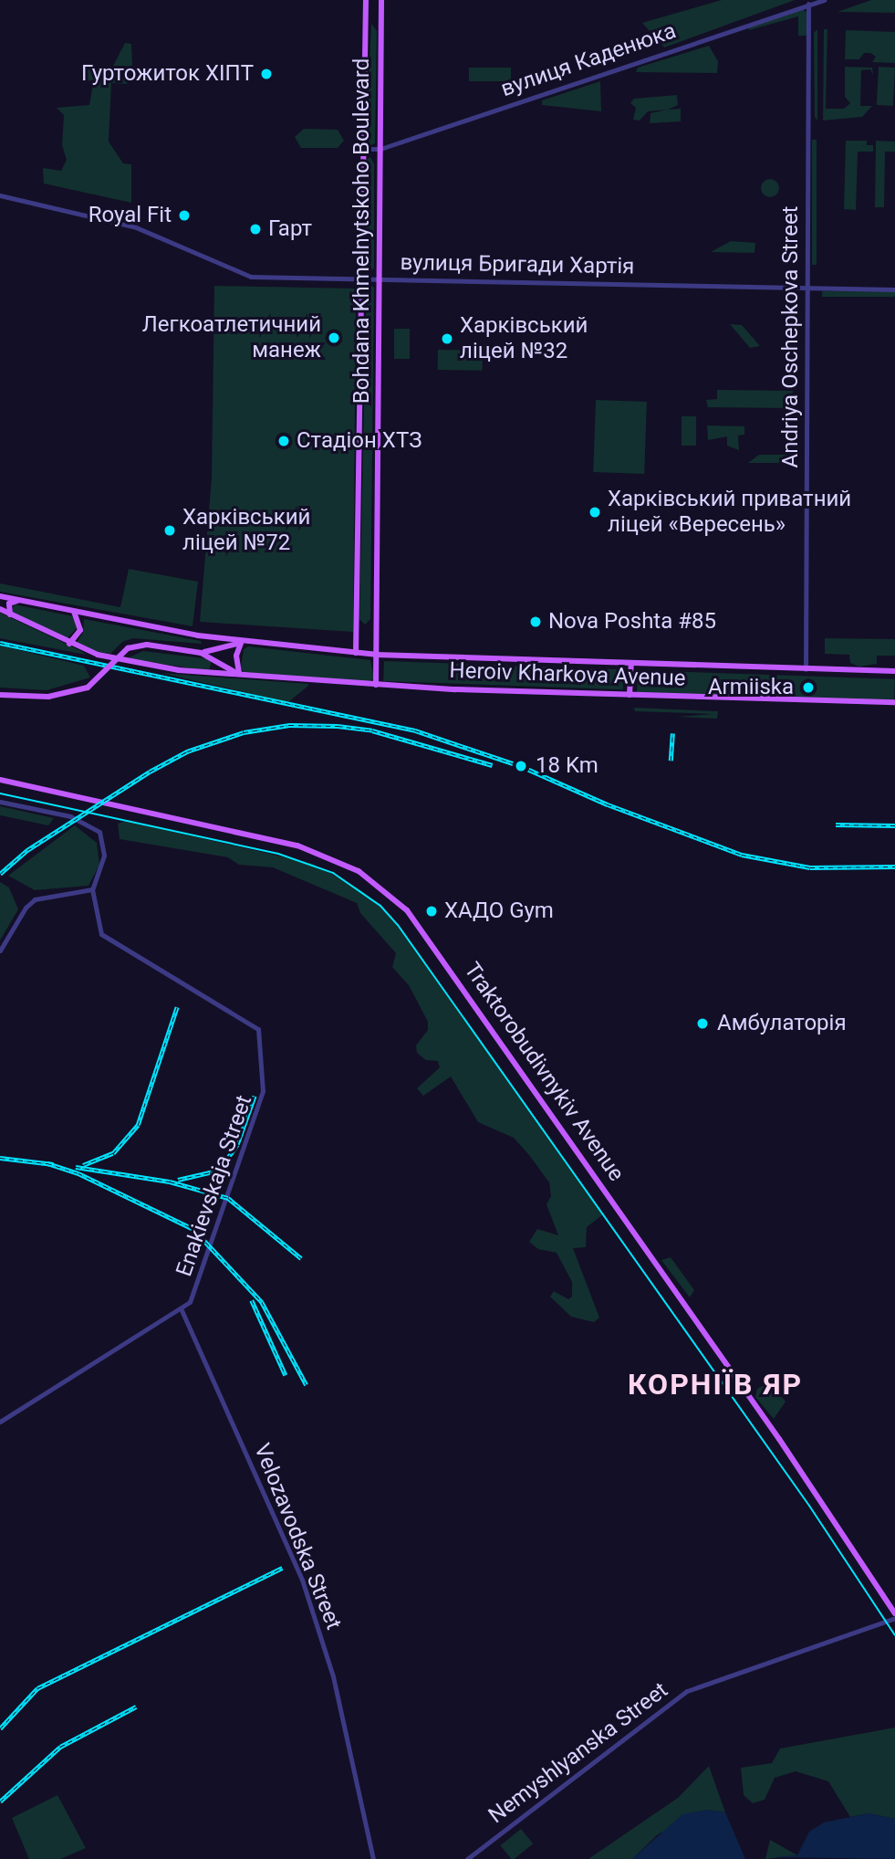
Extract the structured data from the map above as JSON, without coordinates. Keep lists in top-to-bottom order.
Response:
{
  "streets": {
    "main road": ["Bohdana Khmelnytskoho Boulevard", "Heroiv Kharkova Avenue", "Traktorobudivnykiv Avenue"],
    "street": [
      "вулиця Каденюка",
      "вулиця Бригади Хартія",
      "Andriya Oschepkova Street",
      "Enakievskaja Street",
      "Velozavodska Street",
      "Nemyshlyanska Street"
    ]
  },
  "crossings": [
    ["вулиця Каденюка", "Bohdana Khmelnytskoho Boulevard"],
    ["вулиця Каденюка", "Andriya Oschepkova Street"],
    ["Bohdana Khmelnytskoho Boulevard", "вулиця Бригади Хартія"],
    ["Bohdana Khmelnytskoho Boulevard", "Heroiv Kharkova Avenue"],
    ["вулиця Бригади Хартія", "Andriya Oschepkova Street"],
    ["Andriya Oschepkova Street", "Heroiv Kharkova Avenue"],
    ["Enakievskaja Street", "Velozavodska Street"]
  ],
  "districts": ["КОРНІЇВ ЯР"],
  "places": [
    "Гуртожиток ХІПТ",
    "Royal Fit",
    "Гарт",
    "Легкоатлетичний манеж",
    "Харківський ліцей №32",
    "Стадіон ХТЗ",
    "Харківський приватний ліцей «Вересень»",
    "Харківський ліцей №72",
    "Nova Poshta #85",
    "Armiiska",
    "18 Km",
    "ХАДО Gym",
    "Амбулаторія"
  ]
}
